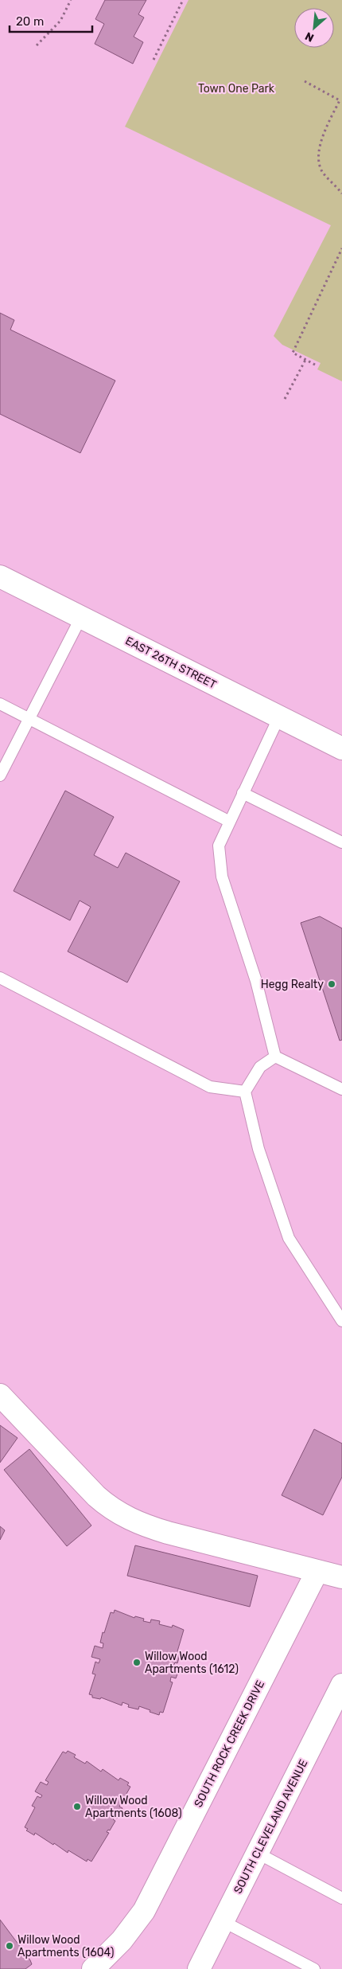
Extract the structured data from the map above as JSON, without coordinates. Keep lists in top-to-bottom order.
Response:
{
  "streets": {
    "street": ["EAST 26TH STREET", "SOUTH ROCK CREEK DRIVE", "SOUTH CLEVELAND AVENUE"]
  },
  "parks": ["Town One Park"],
  "places": [
    "Hegg Realty",
    "Willow Wood Apartments (1612)",
    "Willow Wood Apartments (1608)",
    "Willow Wood Apartments (1604)"
  ],
  "scale_bar": "20 m",
  "north": "bottom left"
}
